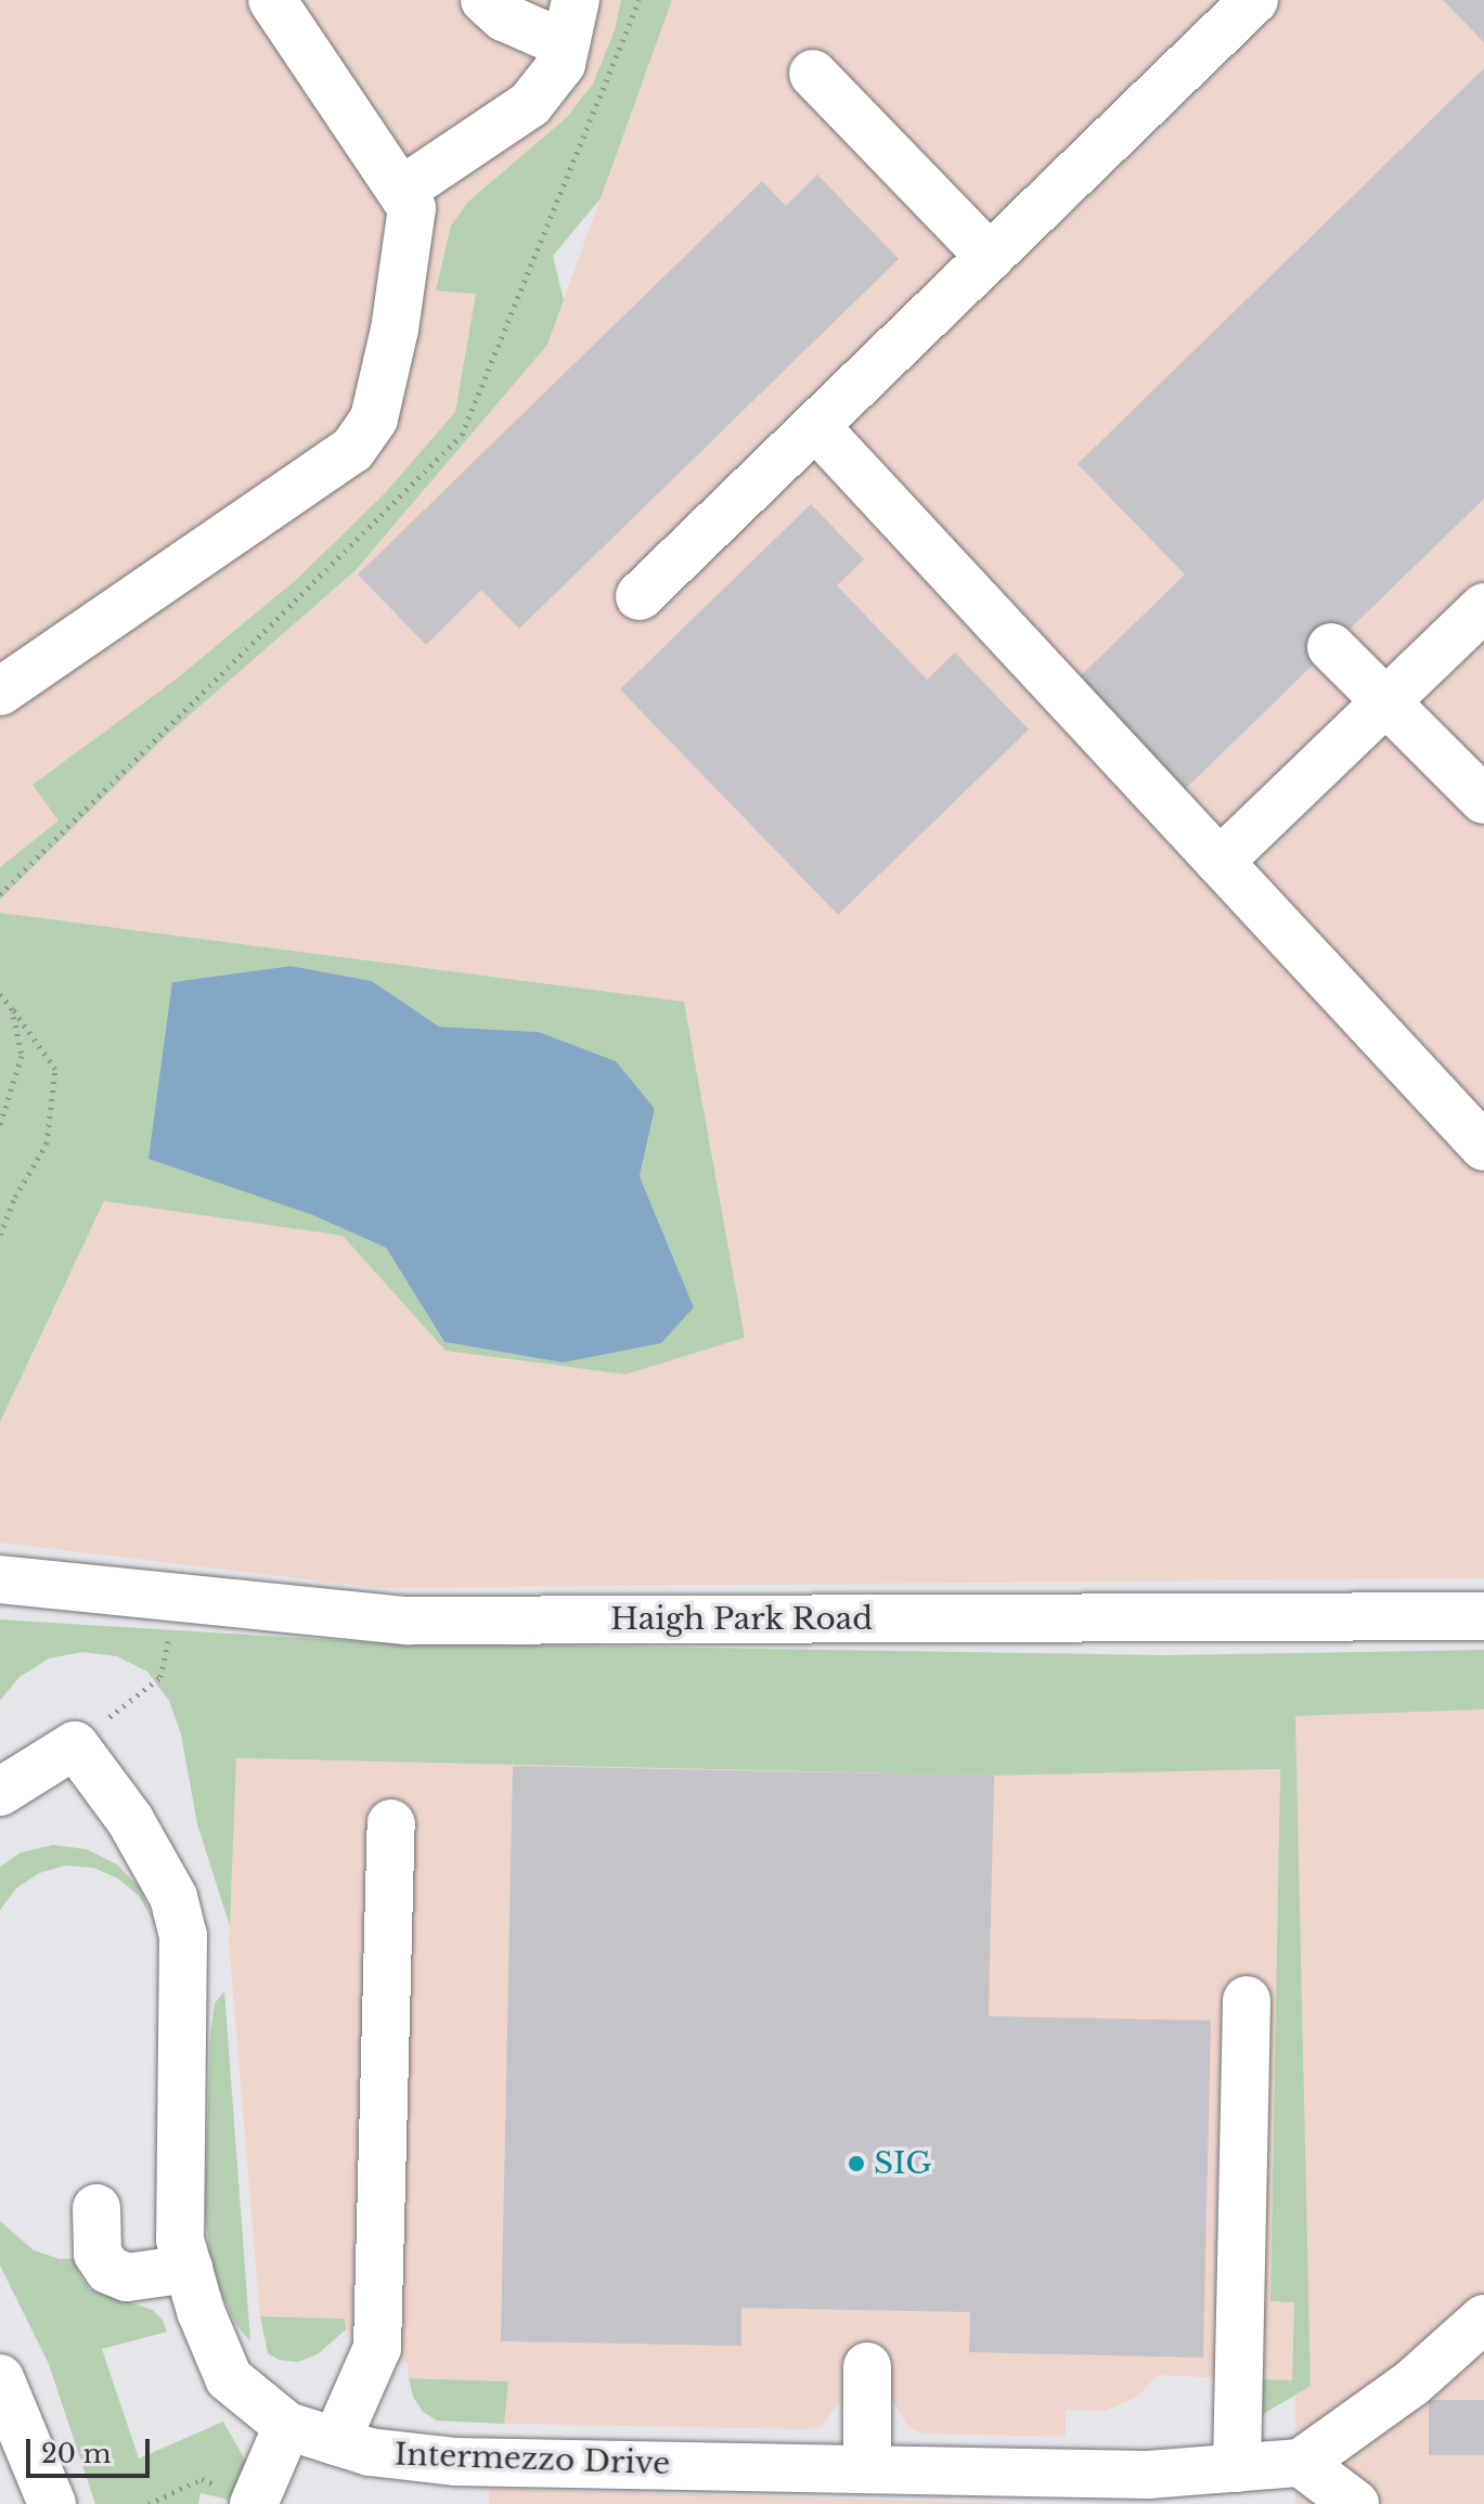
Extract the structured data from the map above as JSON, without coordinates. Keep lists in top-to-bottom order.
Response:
{
  "streets": {
    "street": ["Haigh Park Road", "Intermezzo Drive"]
  },
  "places": ["SIG"],
  "scale_bar": "20 m"
}
